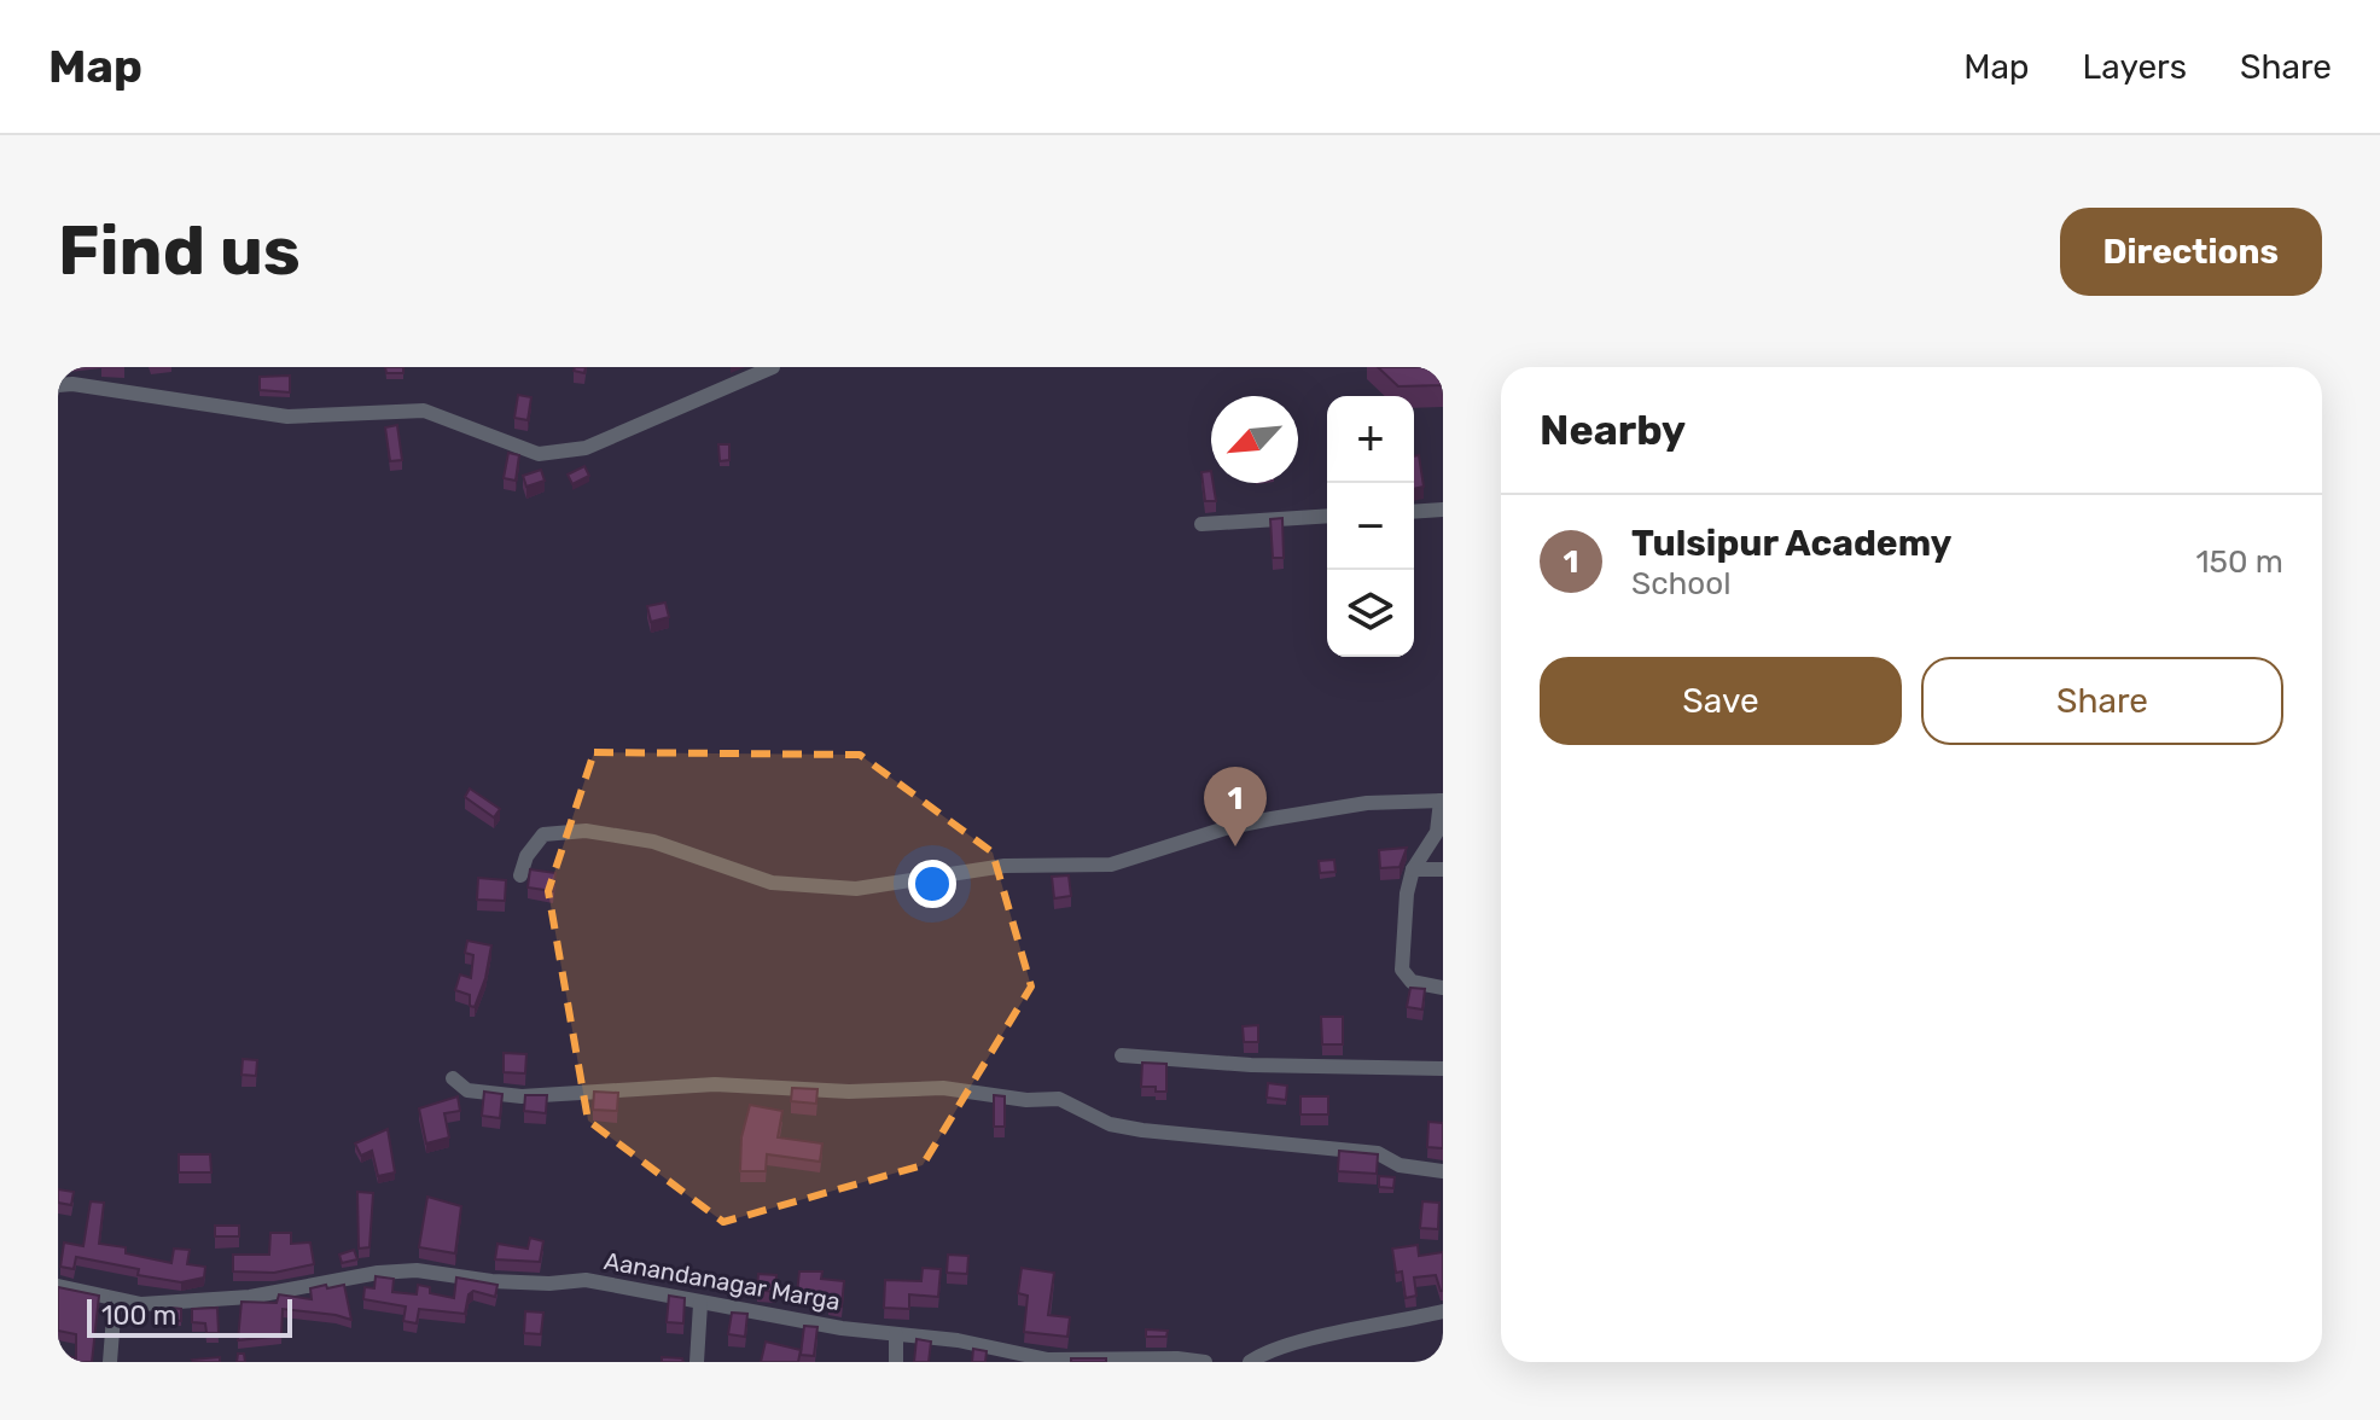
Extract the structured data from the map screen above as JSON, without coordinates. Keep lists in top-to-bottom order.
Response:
{
  "streets": {
    "street": ["Aanandanagar Marga"]
  },
  "scale_bar": "100 m",
  "north": "bottom left",
  "page": {
    "header": "Map",
    "nav": ["Map", "Layers", "Share"],
    "buttons": [
      "Directions",
      ["Save", "Share"]
    ],
    "title": "Find us",
    "heading": "Nearby",
    "map_buttons": ["+", "−"],
    "list": [
      {
        "mark": "1",
        "name": "Tulsipur Academy",
        "note": "School",
        "value": "150 m"
      }
    ],
    "pins": "1",
    "scale": "100 m"
  }
}
